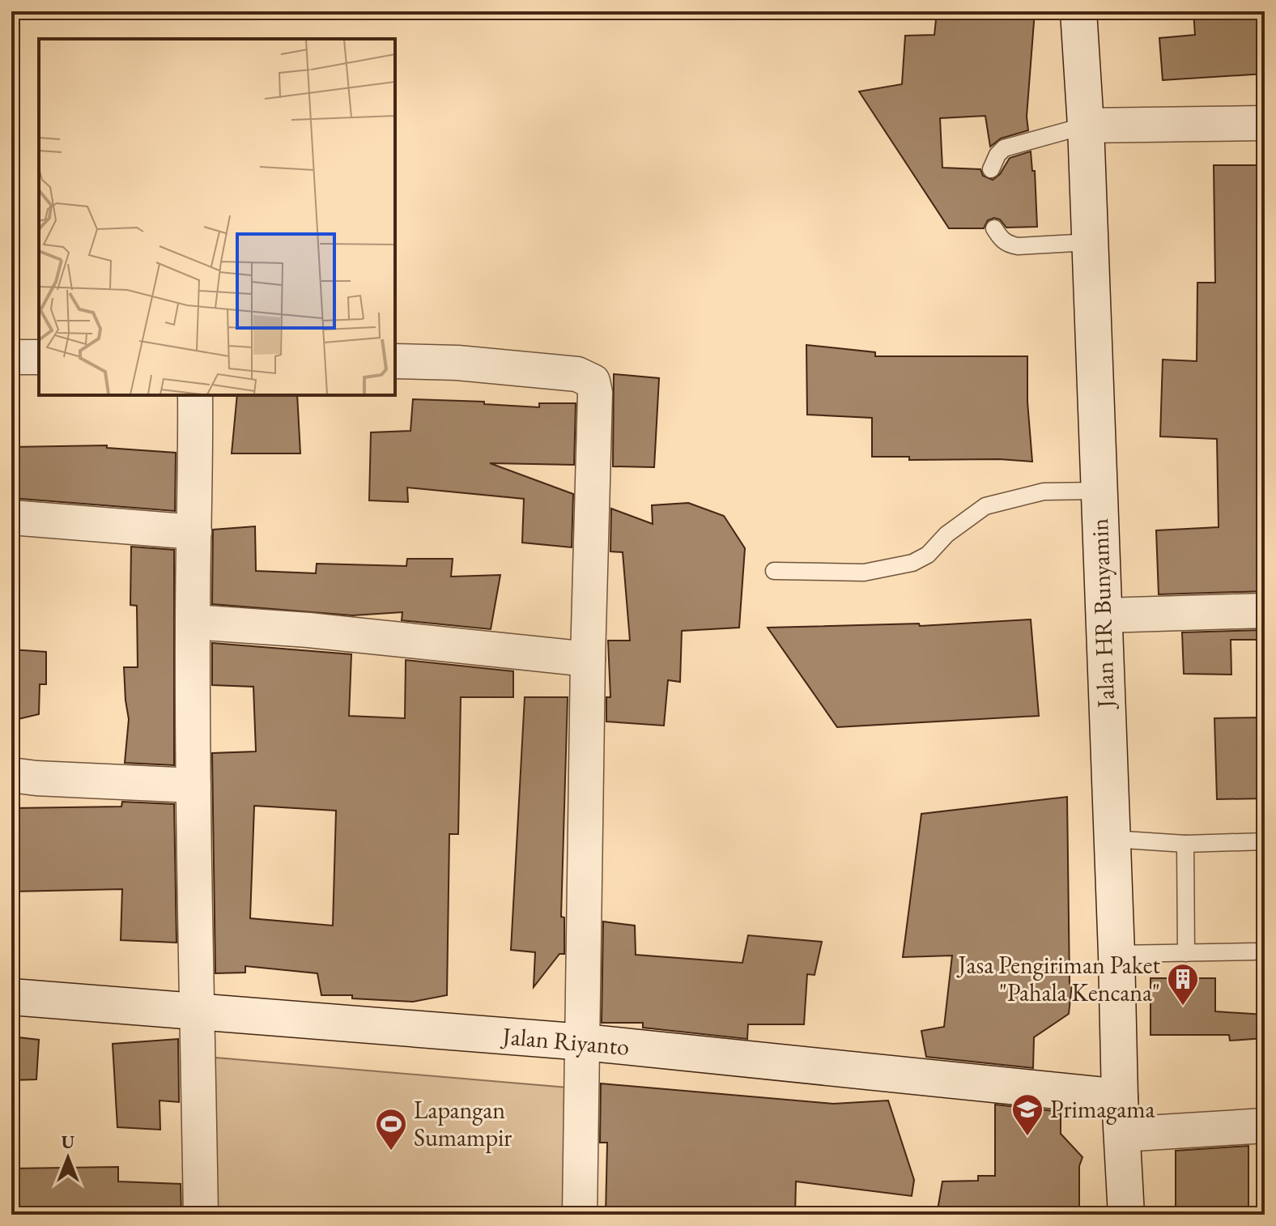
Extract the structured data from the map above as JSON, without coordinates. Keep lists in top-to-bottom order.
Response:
{
  "streets": {
    "main road": ["Jalan HR Bunyamin", "Jalan Riyanto"]
  },
  "crossings": [
    ["Jalan HR Bunyamin", "Jalan Riyanto"]
  ],
  "places": {
    "building": ["Jasa Pengiriman Paket \"Pahala Kencana\""],
    "school or university": ["Primagama"],
    "sports": ["Lapangan Sumampir"]
  },
  "north": "top"
}
